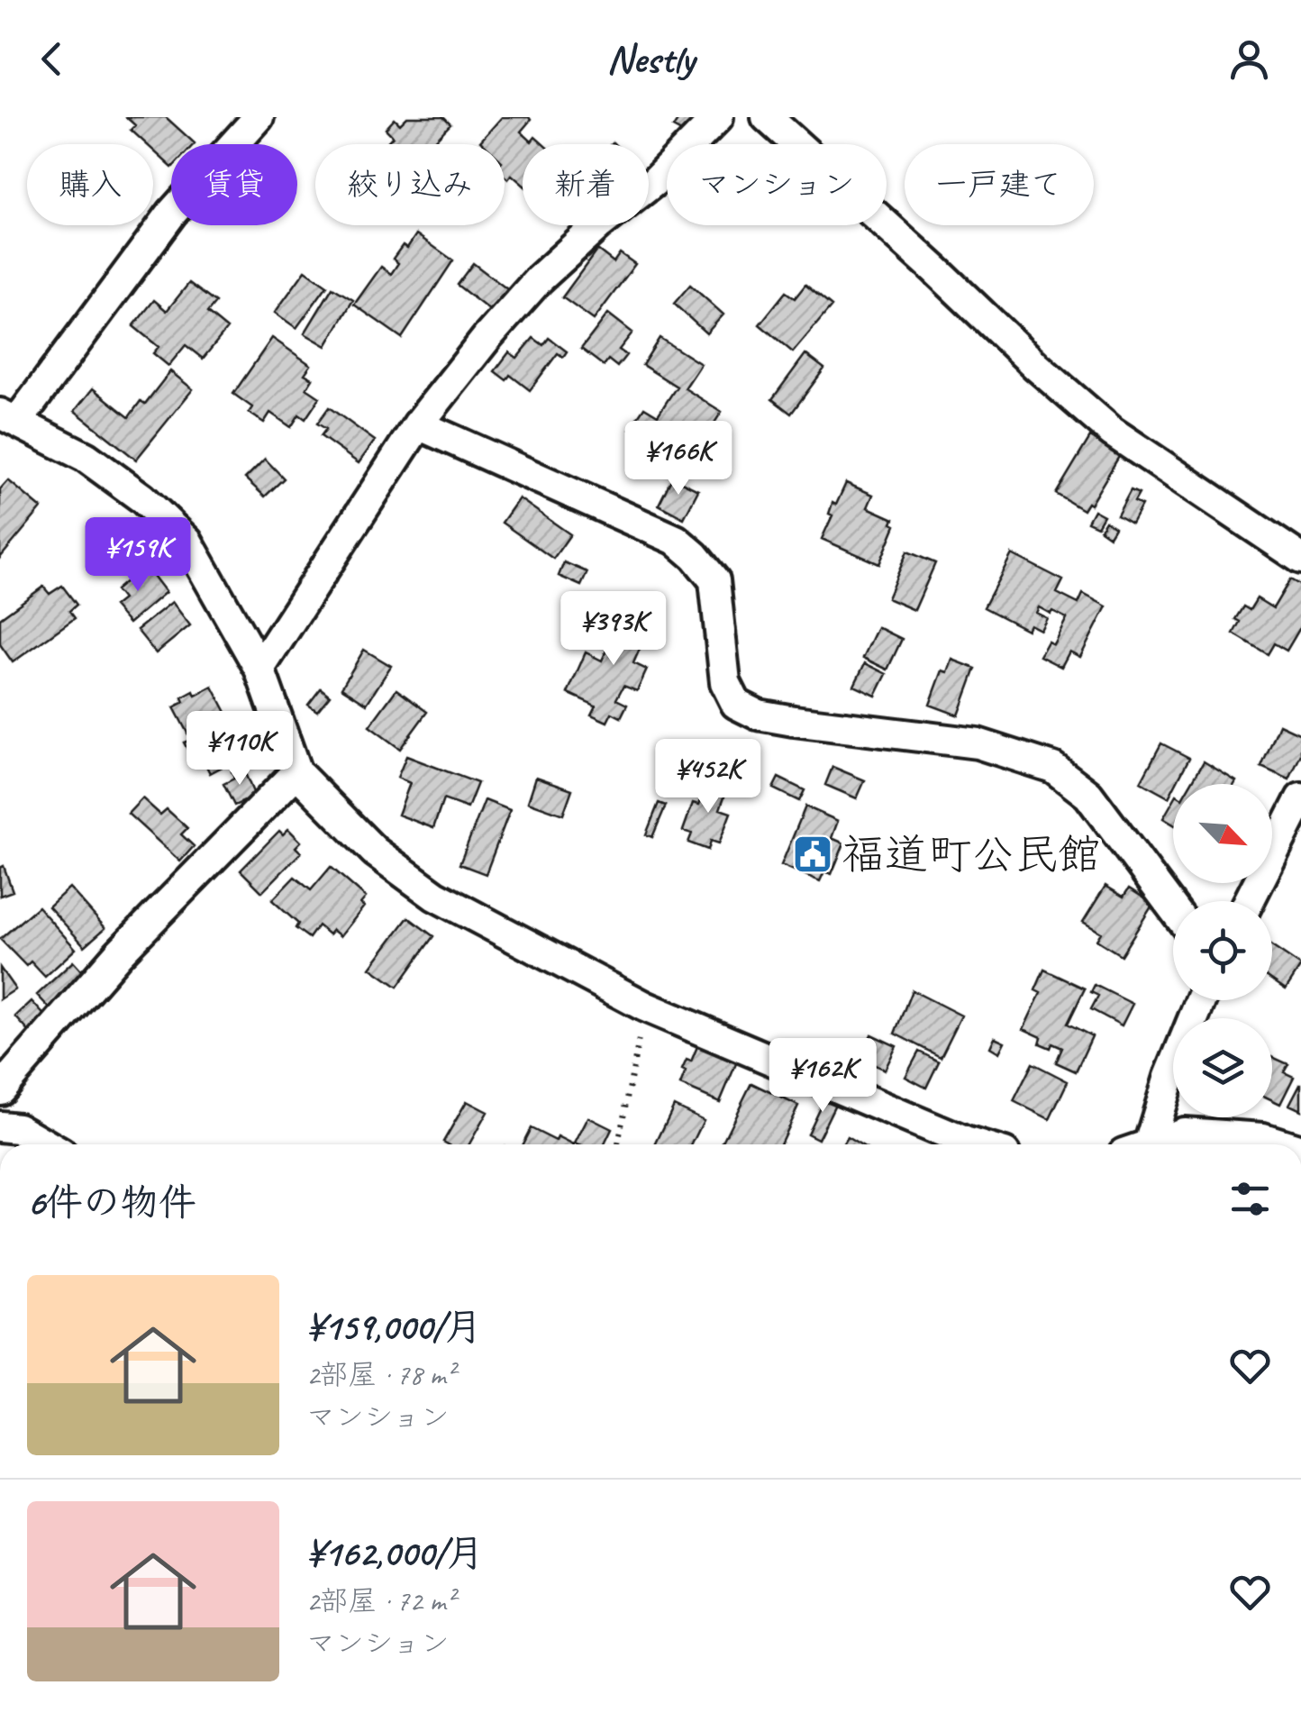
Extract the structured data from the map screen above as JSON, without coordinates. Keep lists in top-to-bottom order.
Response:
{
  "places": {
    "public building": ["福道町公民館"]
  },
  "north": "bottom right",
  "page": {
    "header": "Nestly",
    "chip": [
      "購入",
      "賃貸",
      "絞り込み",
      "新着",
      "マンション",
      "一戸建て"
    ],
    "price": [
      "¥166K",
      "¥159K",
      "¥393K",
      "¥110K",
      "¥452K",
      "¥162K"
    ],
    "heading": "6件の物件",
    "list": [
      {
        "name": "¥159,000/月",
        "note": "2部屋 · 78 m² · マンション"
      },
      {
        "name": "¥162,000/月",
        "note": "2部屋 · 72 m² · マンション"
      }
    ]
  }
}
